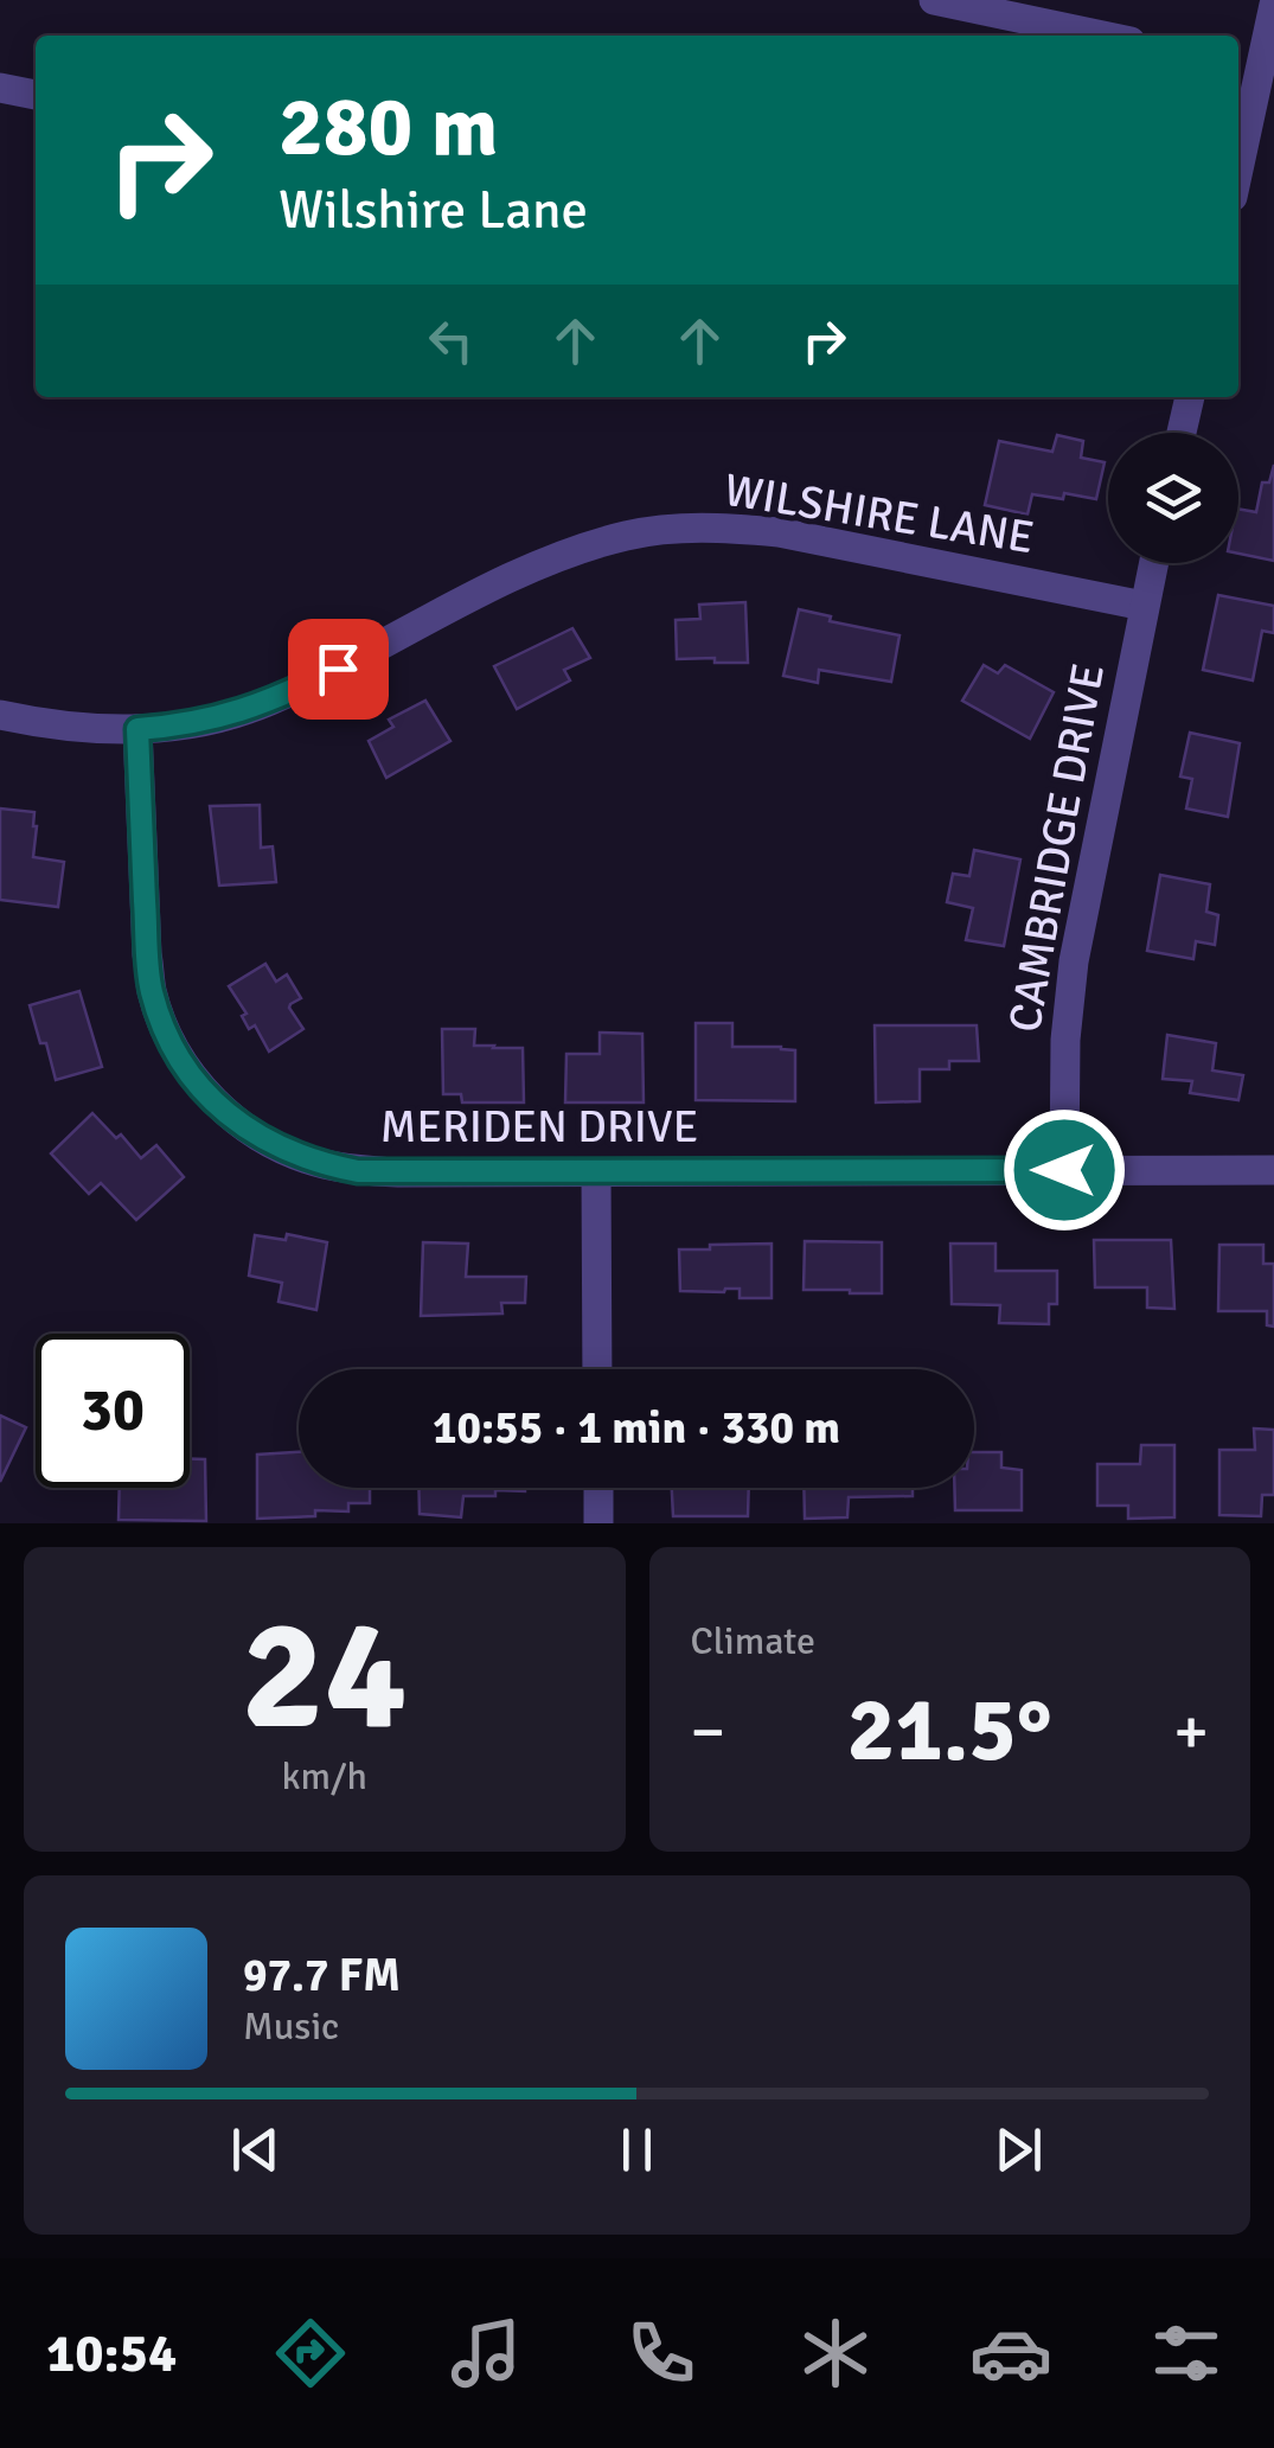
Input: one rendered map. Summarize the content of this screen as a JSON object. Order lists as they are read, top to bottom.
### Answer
{
  "streets": {
    "street": ["WILSHIRE LANE", "CAMBRIDGE DRIVE", "MERIDEN DRIVE"]
  },
  "crossings": [
    ["WILSHIRE LANE", "CAMBRIDGE DRIVE"],
    ["WILSHIRE LANE", "MERIDEN DRIVE"],
    ["CAMBRIDGE DRIVE", "MERIDEN DRIVE"]
  ],
  "page": {
    "turn": ["280 m", "Wilshire Lane"],
    "limit": "30",
    "trip": "10:55 · 1 min · 330 m",
    "tile": [
      ["24", "km/h"],
      "Climate"
    ],
    "heat": ["−", "21.5°", "+"],
    "song": ["97.7 FM", "Music"],
    "tabs": "10:54"
  }
}
